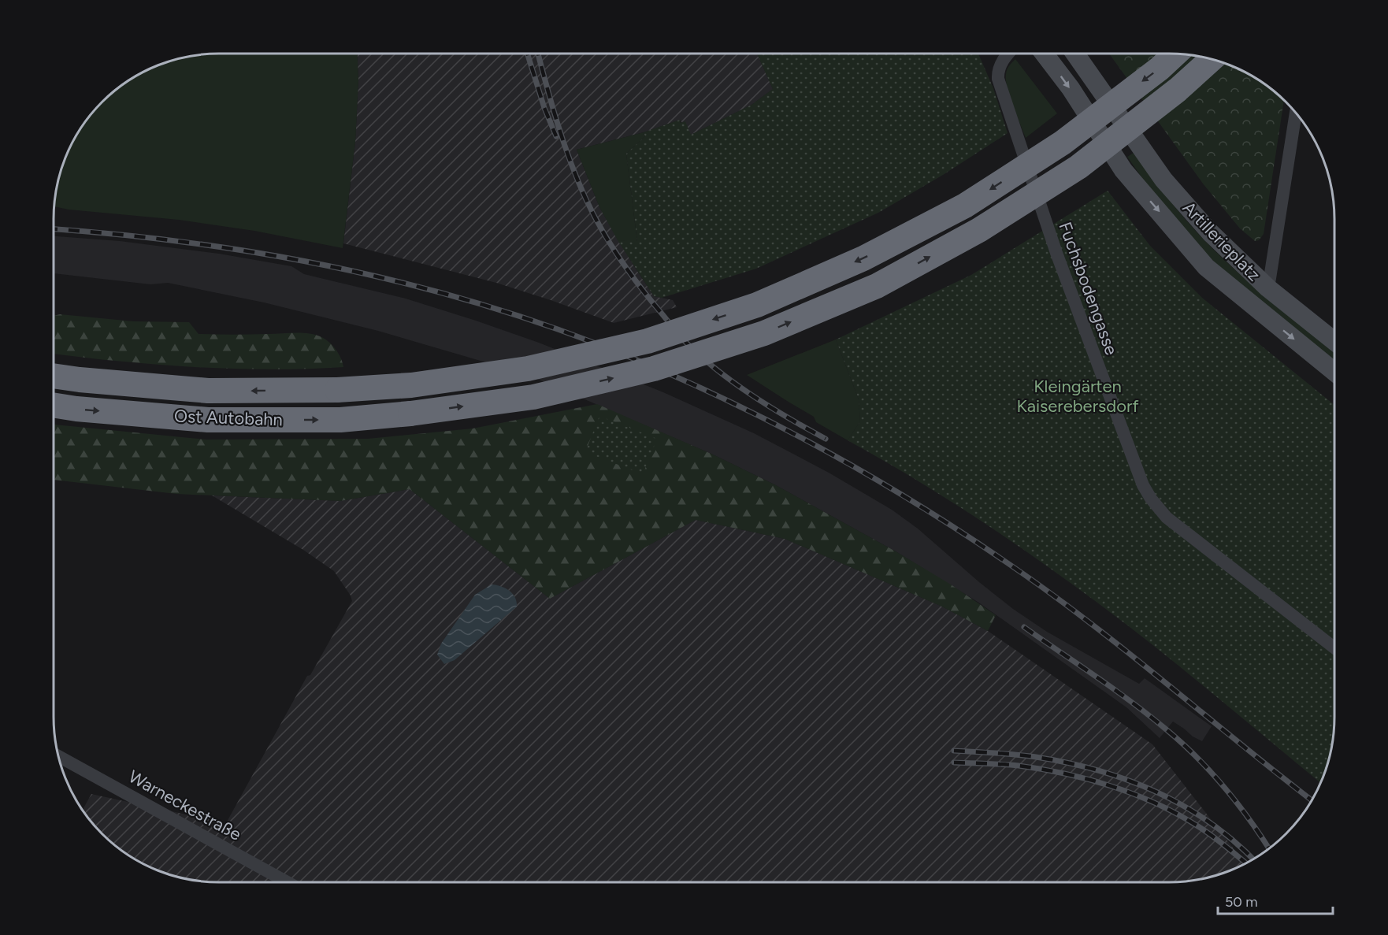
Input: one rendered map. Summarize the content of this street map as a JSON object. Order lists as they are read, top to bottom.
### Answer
{
  "streets": {
    "highway": ["Ost Autobahn"],
    "main road": ["Artillerieplatz"],
    "street": ["Fuchsbodengasse", "Warneckestraße"]
  },
  "parks": ["Kleingärten Kaiserebersdorf"],
  "scale_bar": "50 m"
}
